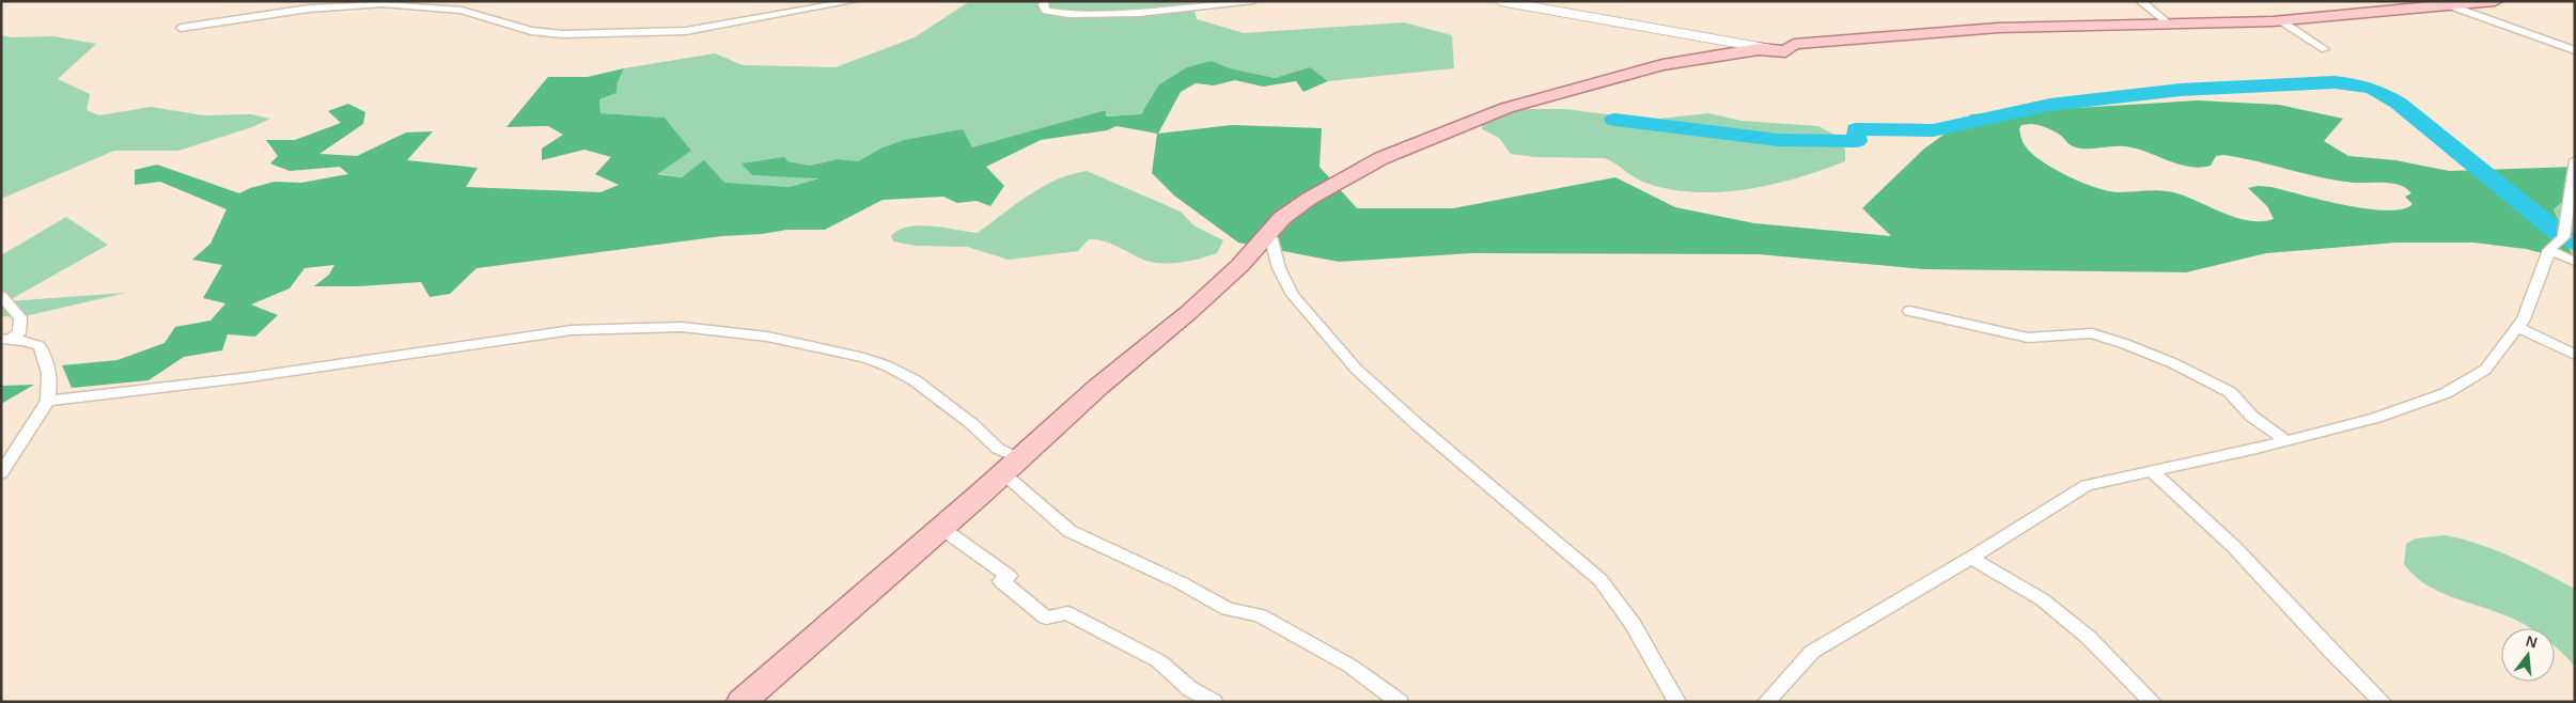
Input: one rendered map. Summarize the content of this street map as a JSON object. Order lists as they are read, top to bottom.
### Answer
{
  "north": "top"
}
